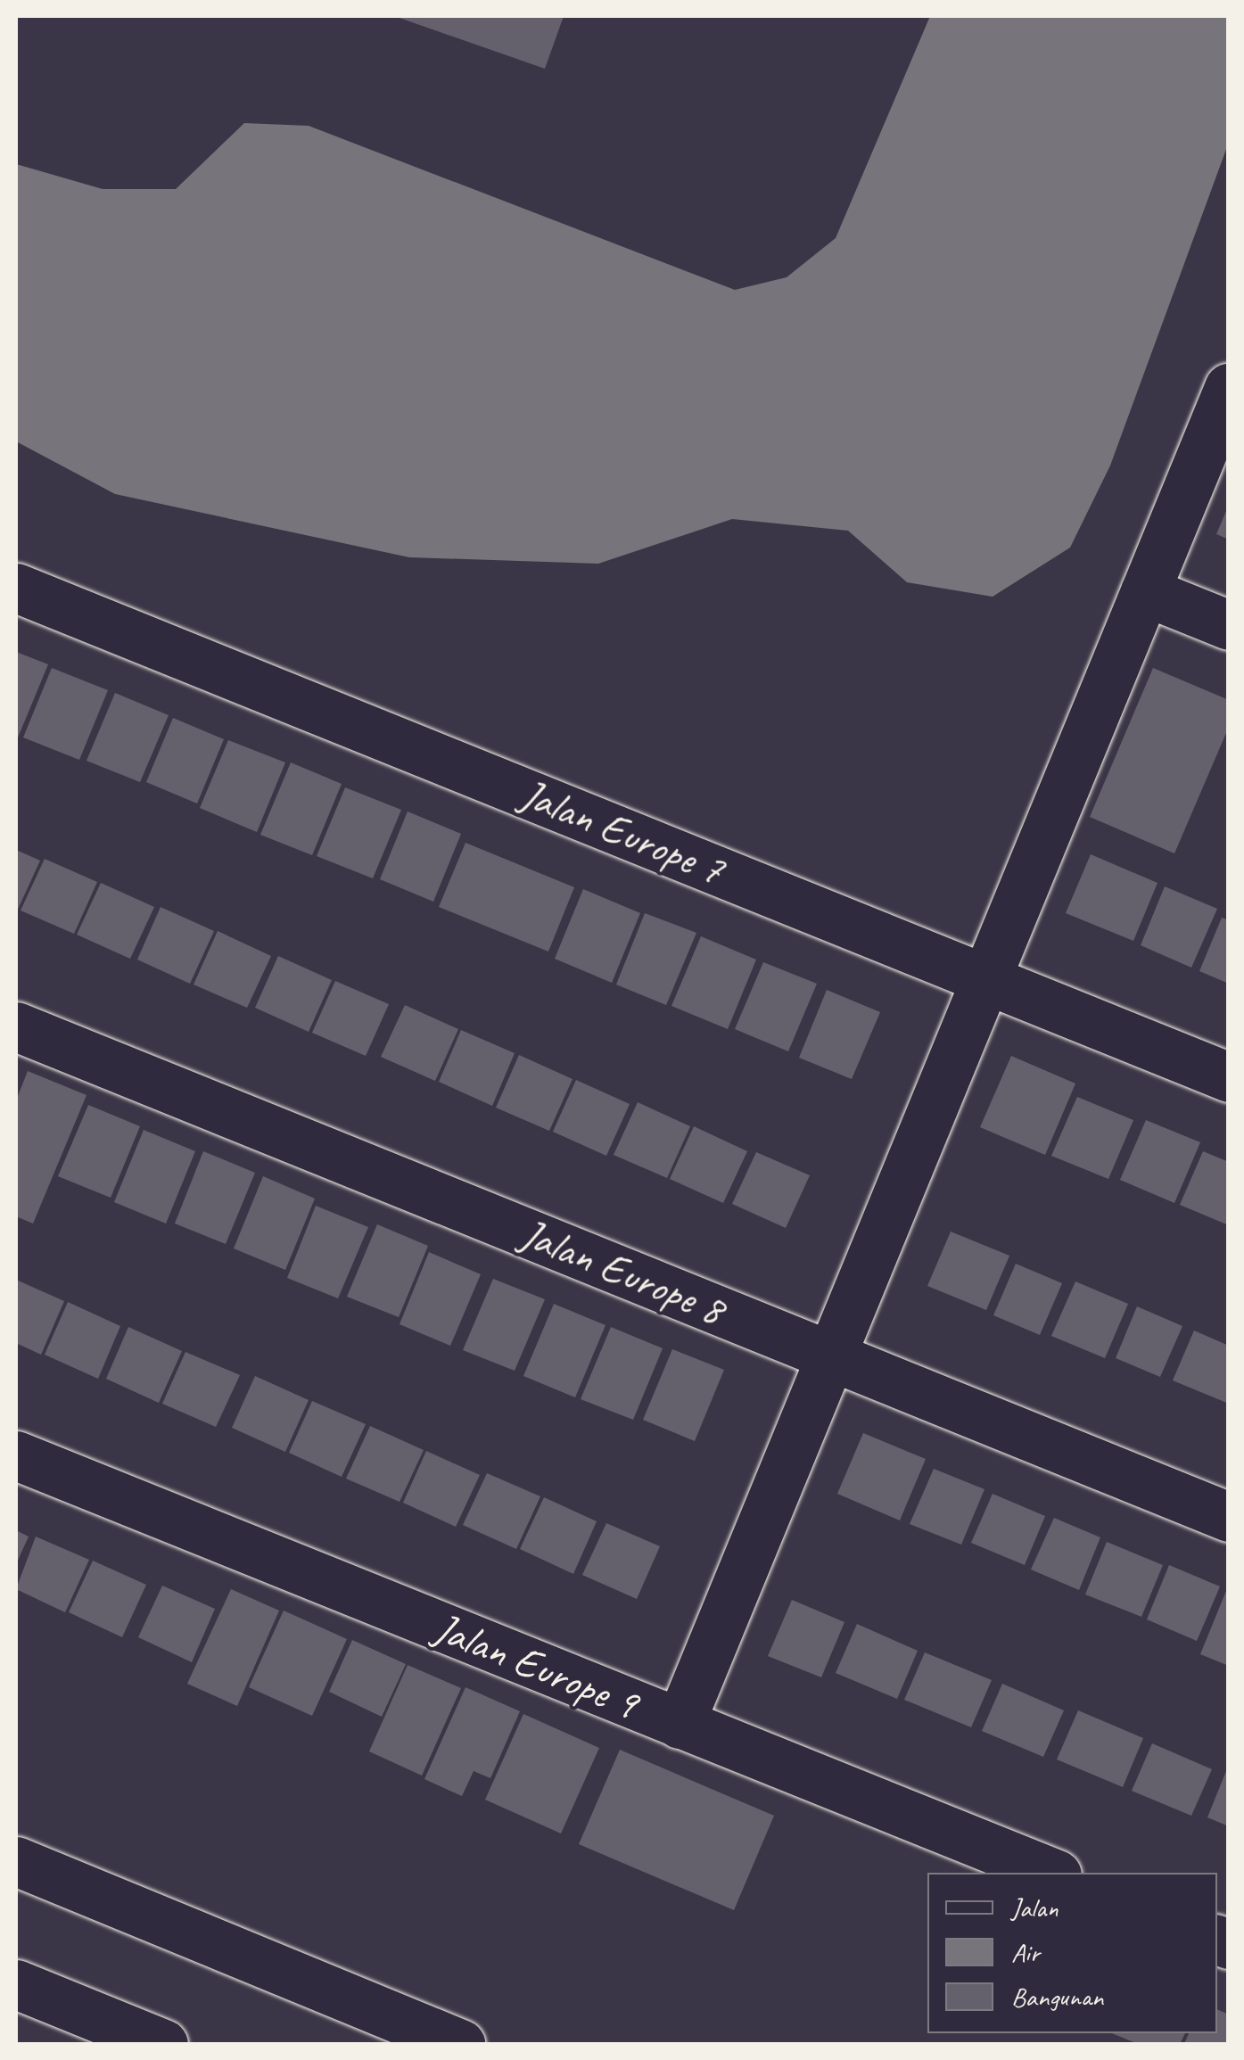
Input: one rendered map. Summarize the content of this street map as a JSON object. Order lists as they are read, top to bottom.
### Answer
{
  "streets": {
    "street": ["Jalan Europe 7", "Jalan Europe 8", "Jalan Europe 9"]
  },
  "legend": ["Jalan", "Air", "Bangunan"]
}
